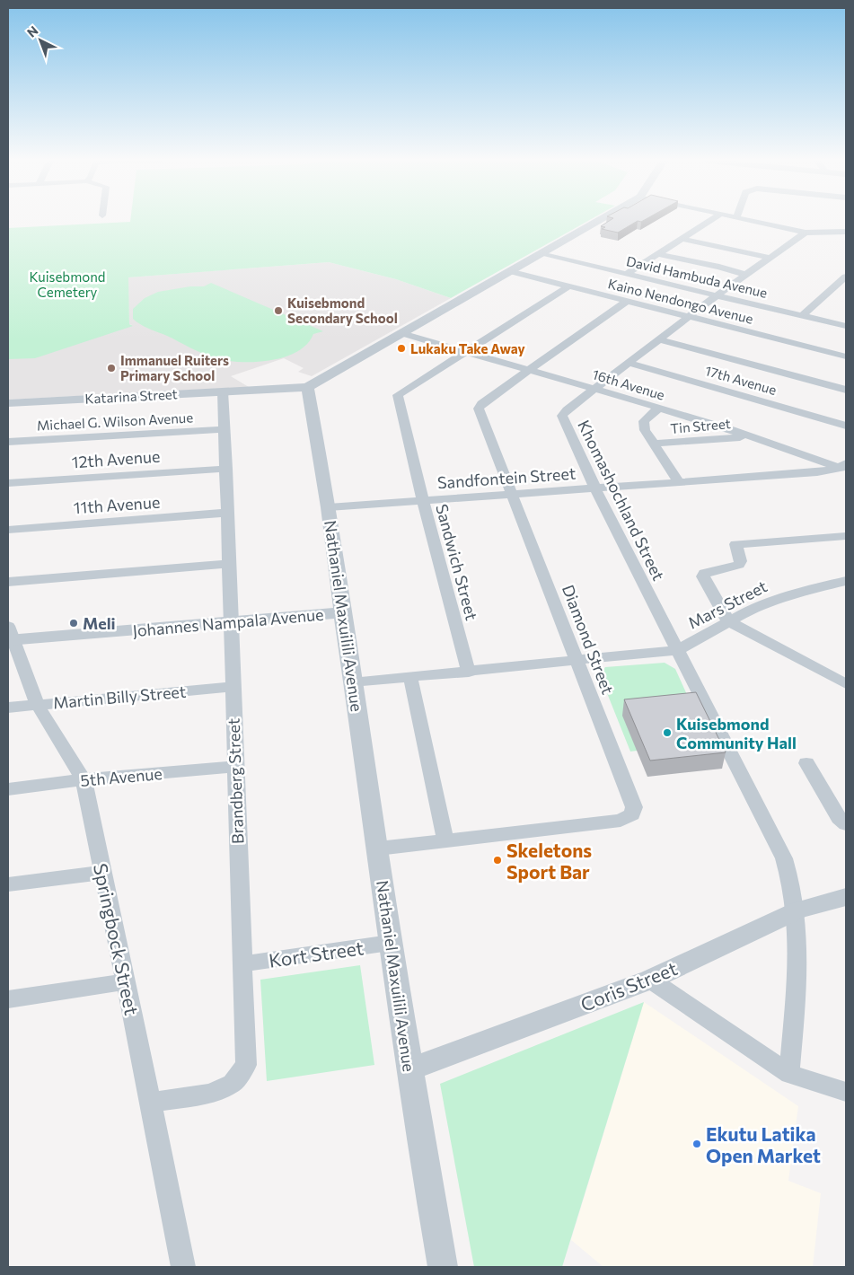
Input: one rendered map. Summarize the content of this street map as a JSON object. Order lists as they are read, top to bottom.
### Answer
{
  "streets": {
    "street": [
      "David Hambuda Avenue",
      "Kaino Nendongo Avenue",
      "17th Avenue",
      "16th Avenue",
      "Katarina Street",
      "Michael G. Wilson Avenue",
      "Tin Street",
      "12th Avenue",
      "Sandfontein Street",
      "Khomashochland Street",
      "11th Avenue",
      "Sandwich Street",
      "Mars Street",
      "Nathaniel Maxuilili Avenue",
      "Johannes Nampala Avenue",
      "Diamond Street",
      "Martin Billy Street",
      "5th Avenue",
      "Brandberg Street",
      "Springbock Street",
      "Kort Street",
      "Coris Street"
    ]
  },
  "crossings": [
    ["David Hambuda Avenue", "Khomashochland Street"],
    ["Kaino Nendongo Avenue", "Khomashochland Street"],
    ["Kaino Nendongo Avenue", "Sandwich Street"],
    ["Kaino Nendongo Avenue", "Diamond Street"],
    ["17th Avenue", "Khomashochland Street"],
    ["16th Avenue", "Tin Street"],
    ["16th Avenue", "Sandfontein Street"],
    ["16th Avenue", "Khomashochland Street"],
    ["16th Avenue", "Sandwich Street"],
    ["16th Avenue", "Diamond Street"],
    ["Katarina Street", "Nathaniel Maxuilili Avenue"],
    ["Katarina Street", "Brandberg Street"],
    ["Michael G. Wilson Avenue", "Brandberg Street"],
    ["12th Avenue", "Brandberg Street"],
    ["Sandfontein Street", "Khomashochland Street"],
    ["Sandfontein Street", "Sandwich Street"],
    ["Sandfontein Street", "Nathaniel Maxuilili Avenue"],
    ["Sandfontein Street", "Diamond Street"],
    ["Khomashochland Street", "Mars Street"],
    ["Khomashochland Street", "Coris Street"],
    ["11th Avenue", "Brandberg Street"],
    ["Nathaniel Maxuilili Avenue", "Johannes Nampala Avenue"],
    ["Nathaniel Maxuilili Avenue", "Diamond Street"],
    ["Nathaniel Maxuilili Avenue", "Kort Street"],
    ["Nathaniel Maxuilili Avenue", "Coris Street"],
    ["Johannes Nampala Avenue", "Brandberg Street"],
    ["Johannes Nampala Avenue", "Springbock Street"],
    ["Martin Billy Street", "Brandberg Street"],
    ["Martin Billy Street", "Springbock Street"],
    ["5th Avenue", "Brandberg Street"],
    ["5th Avenue", "Springbock Street"],
    ["Brandberg Street", "Springbock Street"],
    ["Brandberg Street", "Kort Street"]
  ],
  "parks": ["Kuisebmond Cemetery"],
  "places": [
    "Kuisebmond Secondary School",
    "Lukaku Take Away",
    "Immanuel Ruiters Primary School",
    "Meli",
    "Kuisebmond Community Hall",
    "Skeletons Sport Bar",
    "Ekutu Latika Open Market"
  ],
  "north": "top left"
}
